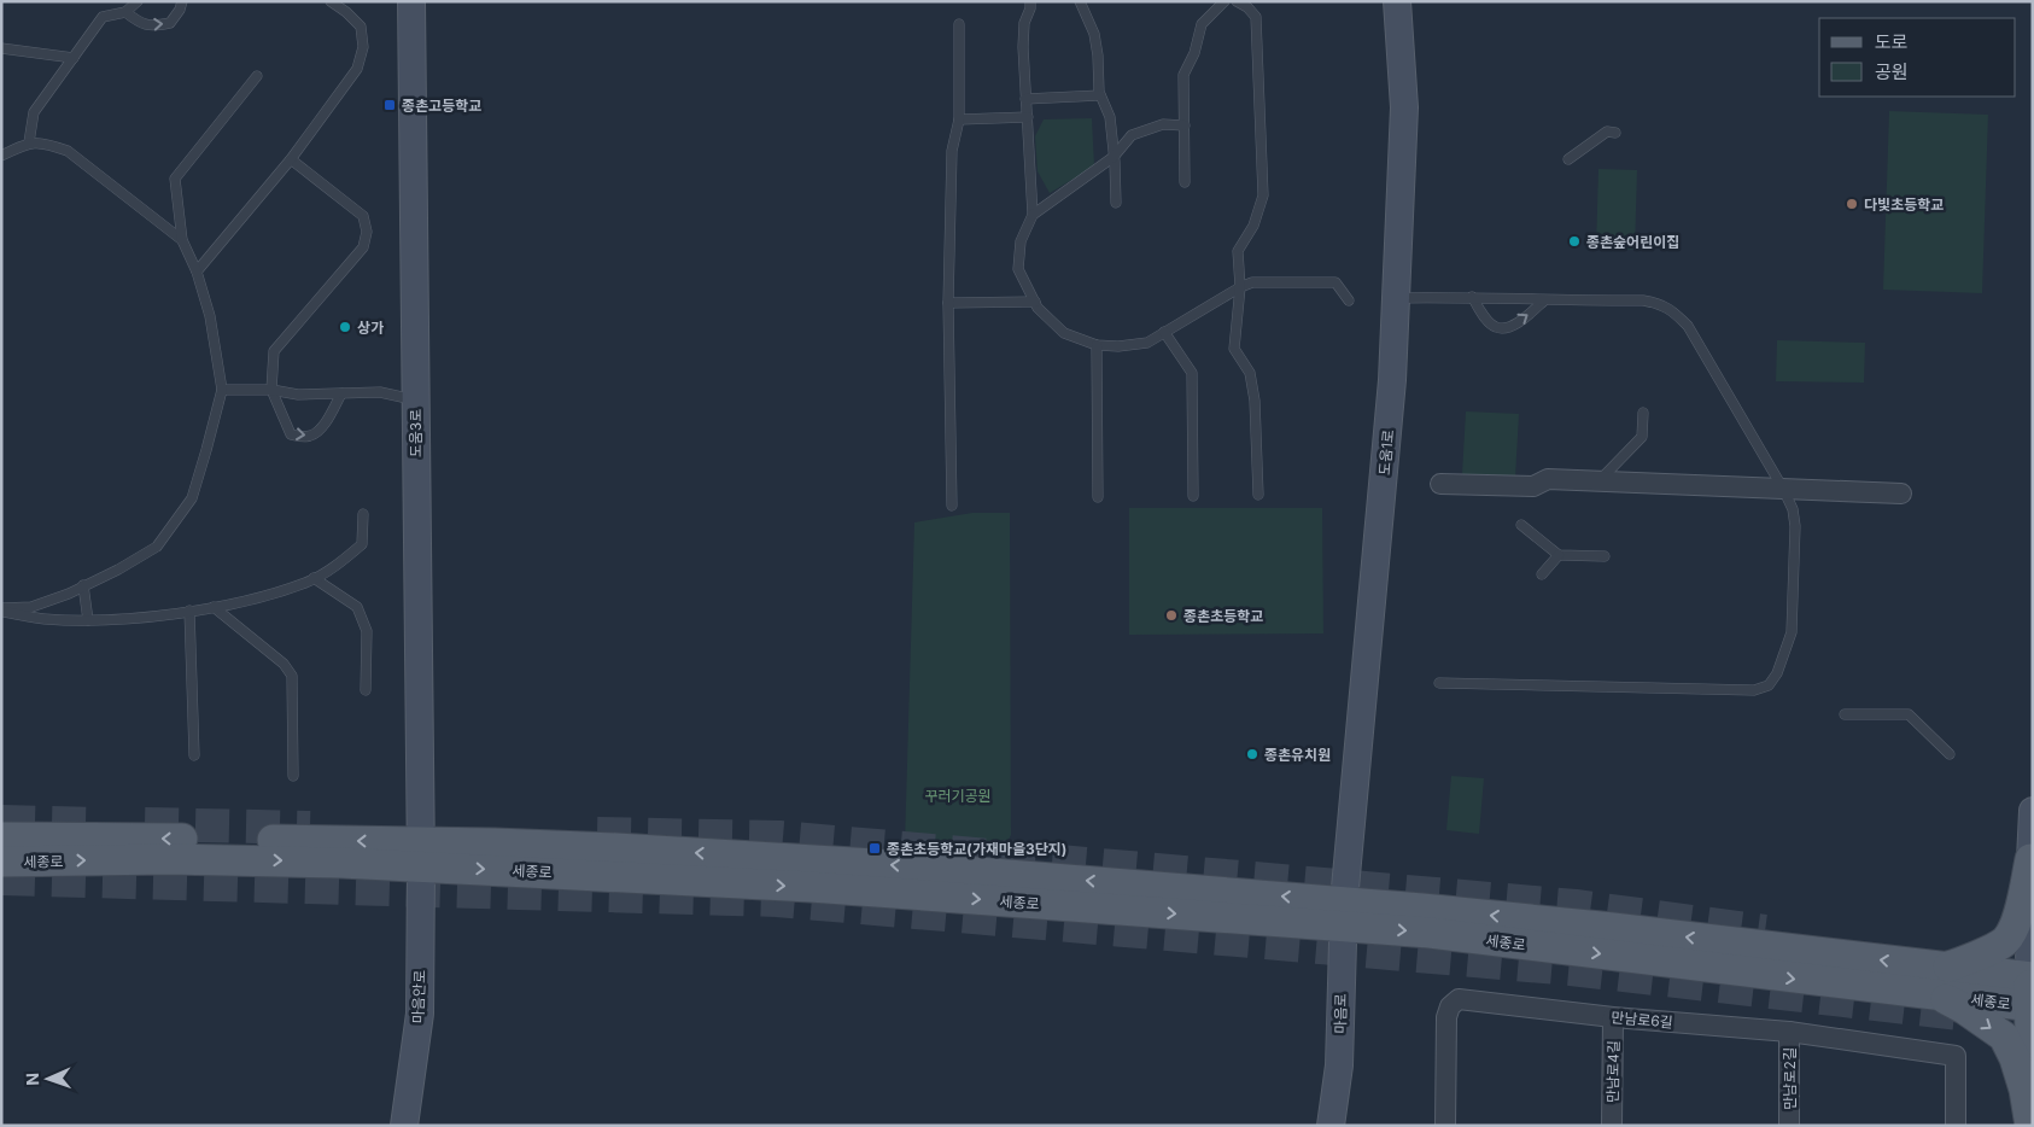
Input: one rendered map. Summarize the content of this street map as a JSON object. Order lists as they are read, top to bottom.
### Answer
{
  "streets": {
    "main road": ["세종로"],
    "street": [
      "도움3로",
      "도움1로",
      "마음안로",
      "마음로",
      "만남로6길",
      "만남로4길",
      "만남로2길"
    ]
  },
  "crossings": [
    ["도움3로", "세종로"],
    ["도움3로", "마음안로"],
    ["도움1로", "세종로"],
    ["도움1로", "마음로"],
    ["세종로", "마음안로"],
    ["세종로", "마음로"],
    ["만남로6길", "만남로4길"],
    ["만남로6길", "만남로2길"]
  ],
  "parks": ["꾸러기공원"],
  "places": {
    "transit": ["종촌고등학교", "종촌초등학교(가재마을3단지)"],
    "other": [
      "다빛초등학교",
      "종촌숲어린이집",
      "상가",
      "종촌초등학교",
      "종촌유치원"
    ]
  },
  "legend": ["도로", "공원"],
  "north": "left"
}
